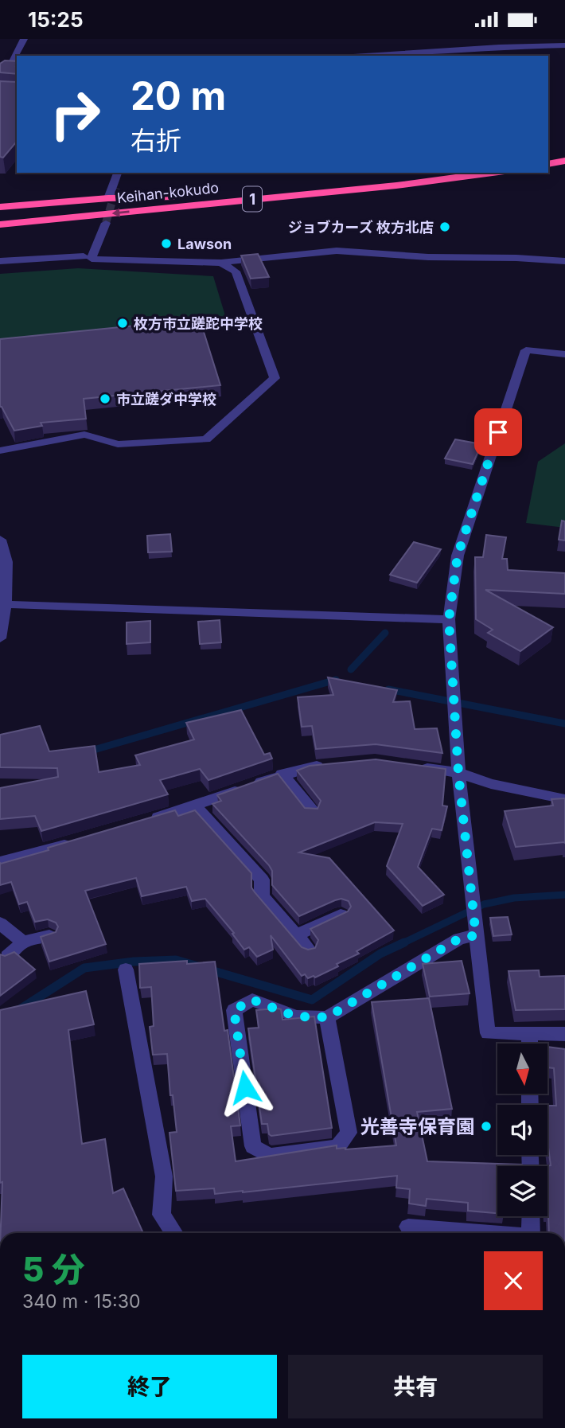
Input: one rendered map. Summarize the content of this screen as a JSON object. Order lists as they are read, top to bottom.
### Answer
{
  "streets": {
    "highway": ["Keihan-kokudo", "1"]
  },
  "places": [
    "ジョブカーズ 枚方北店",
    "Lawson",
    "枚方市立蹉跎中学校",
    "市立蹉ダ中学校",
    "光善寺保育園"
  ],
  "north": "bottom",
  "page": {
    "status": "15:25",
    "turn": ["20 m", "右折"],
    "heading": ["5 分", "340 m · 15:30"],
    "buttons": ["終了", "共有"]
  }
}
